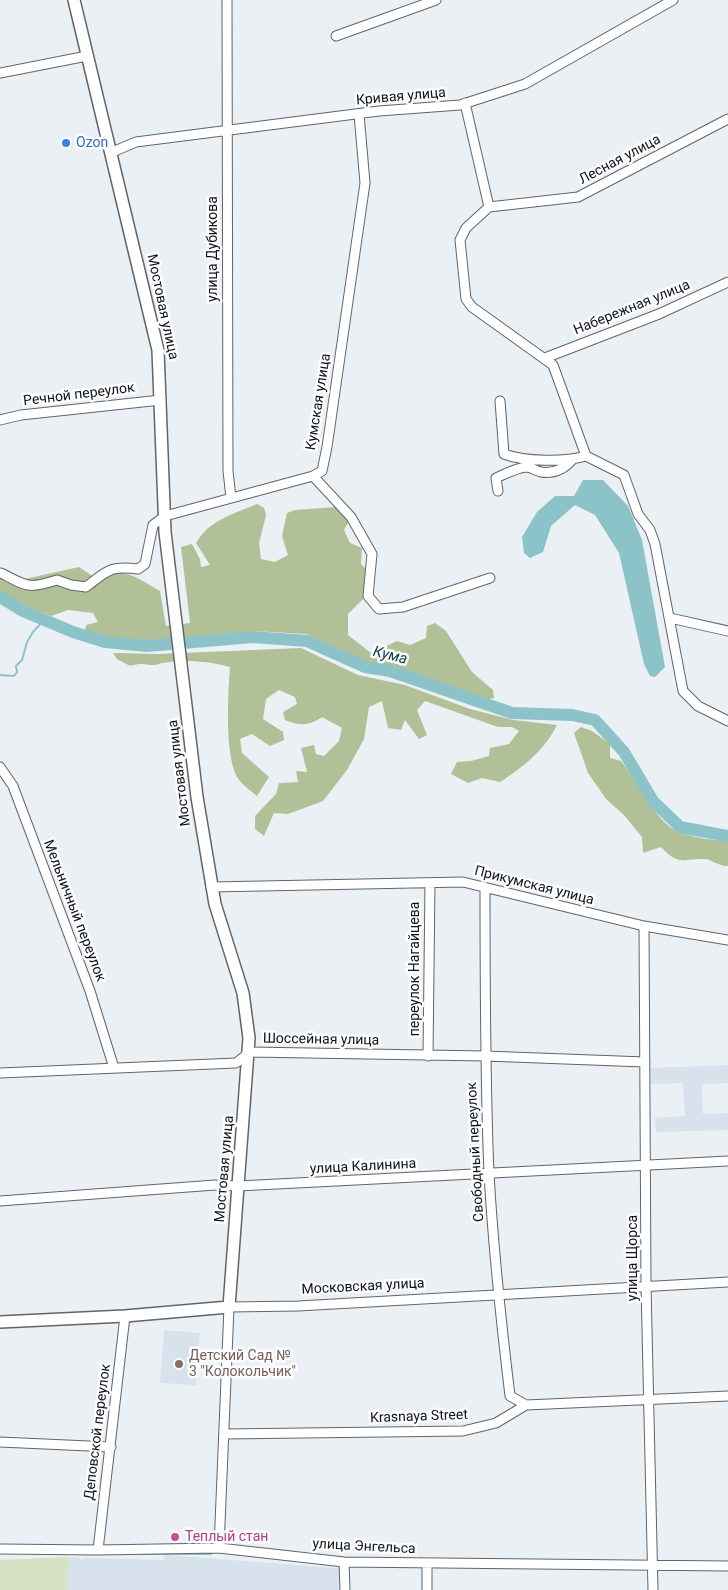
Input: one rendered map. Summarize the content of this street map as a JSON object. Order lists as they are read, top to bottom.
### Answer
{
  "streets": {
    "main road": ["Мостовая улица", "Московская улица"],
    "street": [
      "Кривая улица",
      "Лесная улица",
      "улица Дубикова",
      "Набережная улица",
      "Речной переулок",
      "Кумская улица",
      "Прикумская улица",
      "Мельничный переулок",
      "переулок Нагайцева",
      "Шоссейная улица",
      "Свободный переулок",
      "улица Калинина",
      "улица Щорса",
      "Krasnaya Street",
      "Деповской переулок",
      "улица Энгельса"
    ]
  },
  "crossings": [
    ["Кривая улица", "улица Дубикова"],
    ["Кривая улица", "Мостовая улица"],
    ["Кривая улица", "Кумская улица"],
    ["Мостовая улица", "Речной переулок"],
    ["Мостовая улица", "Прикумская улица"],
    ["Мостовая улица", "Шоссейная улица"],
    ["Мостовая улица", "улица Калинина"],
    ["Мостовая улица", "Московская улица"],
    ["Мостовая улица", "Krasnaya Street"],
    ["Мостовая улица", "улица Энгельса"],
    ["Прикумская улица", "переулок Нагайцева"],
    ["Прикумская улица", "Свободный переулок"],
    ["Прикумская улица", "улица Щорса"],
    ["Мельничный переулок", "Шоссейная улица"],
    ["переулок Нагайцева", "Шоссейная улица"],
    ["Шоссейная улица", "Свободный переулок"],
    ["Шоссейная улица", "улица Щорса"],
    ["Свободный переулок", "улица Калинина"],
    ["Свободный переулок", "Московская улица"],
    ["Свободный переулок", "Krasnaya Street"],
    ["улица Калинина", "улица Щорса"],
    ["улица Щорса", "Московская улица"],
    ["улица Щорса", "Krasnaya Street"],
    ["улица Щорса", "улица Энгельса"],
    ["Московская улица", "Деповской переулок"],
    ["Деповской переулок", "улица Энгельса"]
  ],
  "water": ["Кума"],
  "places": ["Ozon", "Детский Сад № 3 \"Колокольчик\"", "Теплый стан"]
}
